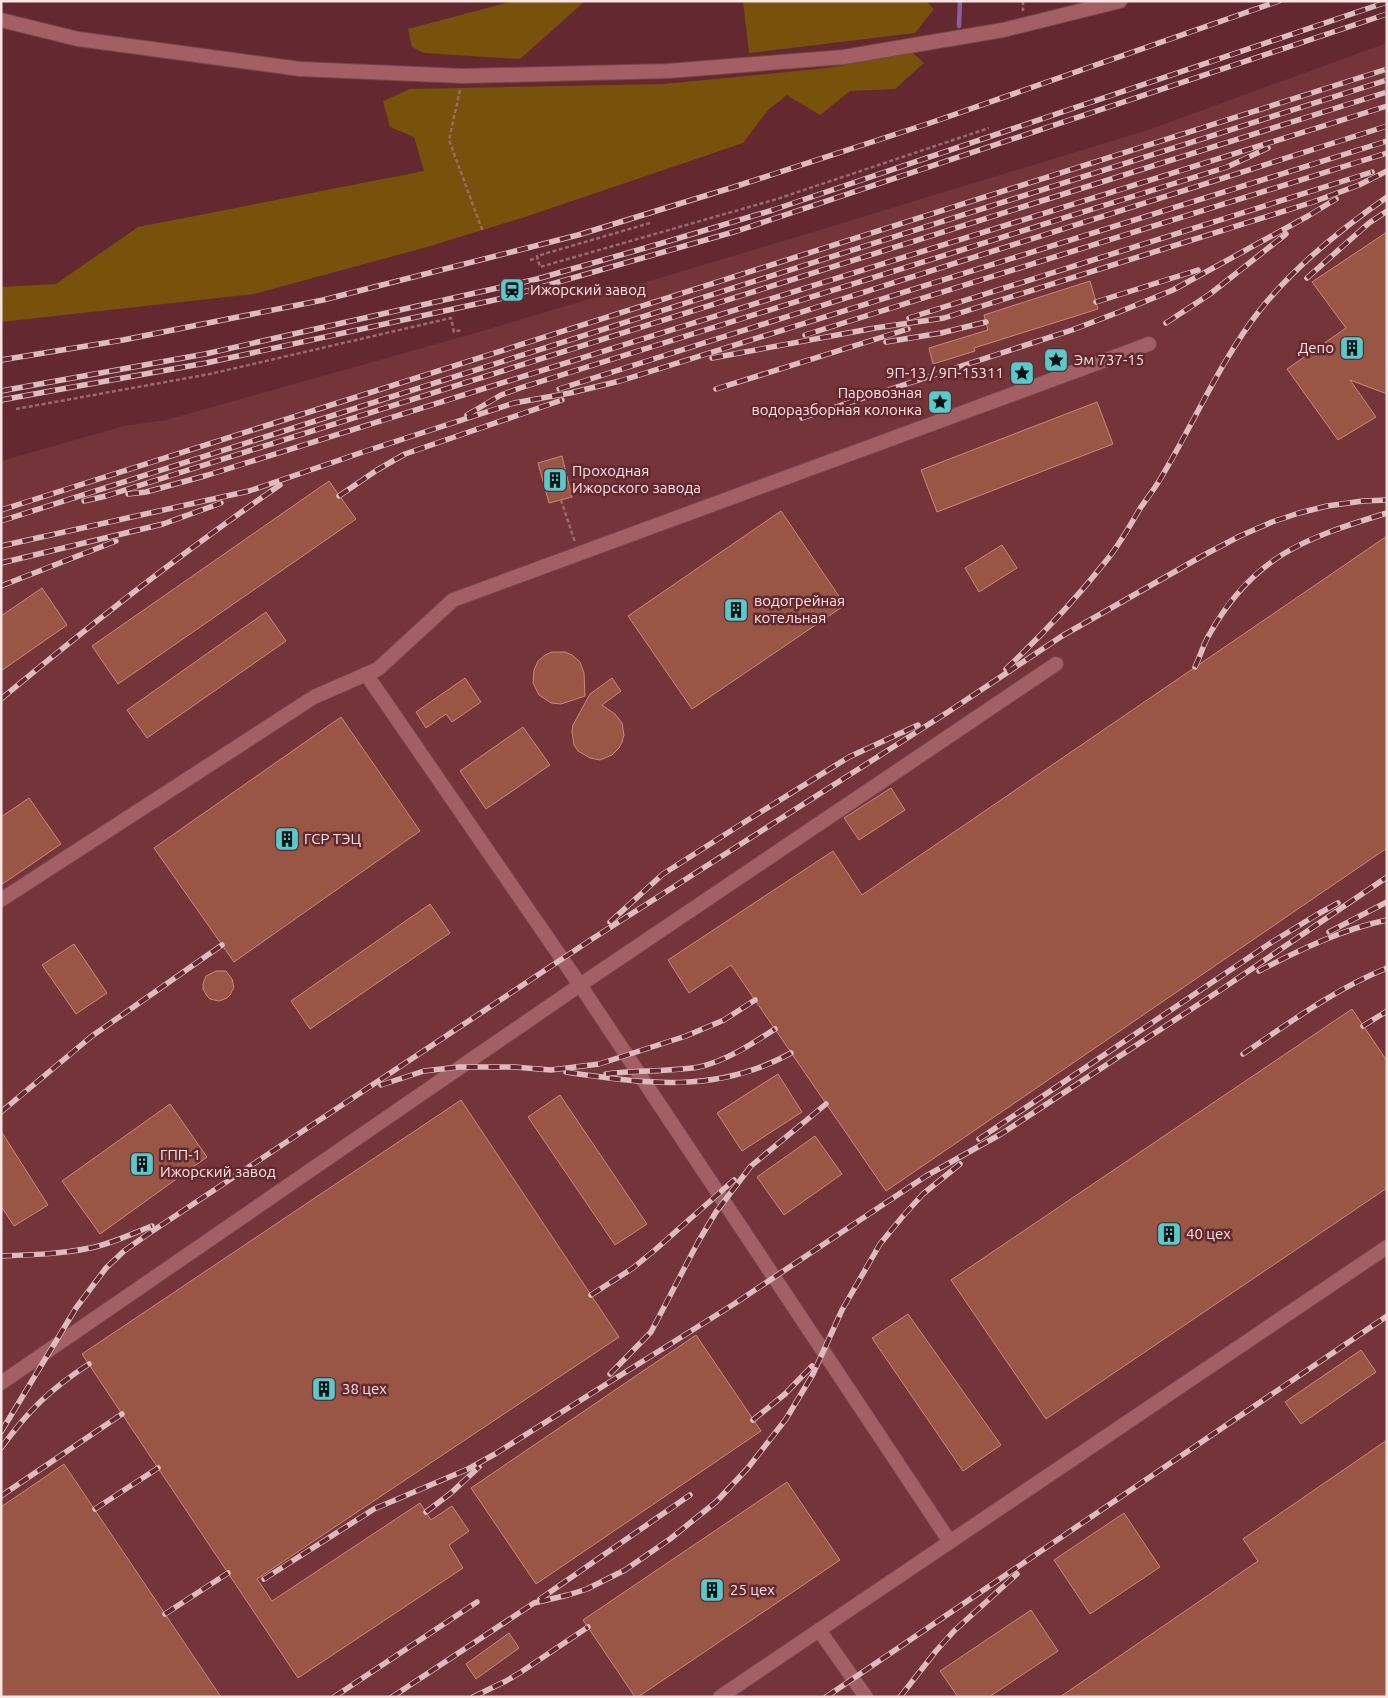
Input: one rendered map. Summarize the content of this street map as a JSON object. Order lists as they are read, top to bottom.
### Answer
{
  "places": {
    "station": ["Ижорский завод"],
    "building": [
      "Депо",
      "Проходная Ижорского завода",
      "водогрейная котельная",
      "ГСР ТЭЦ",
      "ГПП-1 Ижорский завод",
      "40 цех",
      "38 цех",
      "25 цех"
    ],
    "place": ["Эм 737-15", "9П-13 / 9П-15311", "Паровозная водоразборная колонка"]
  }
}
